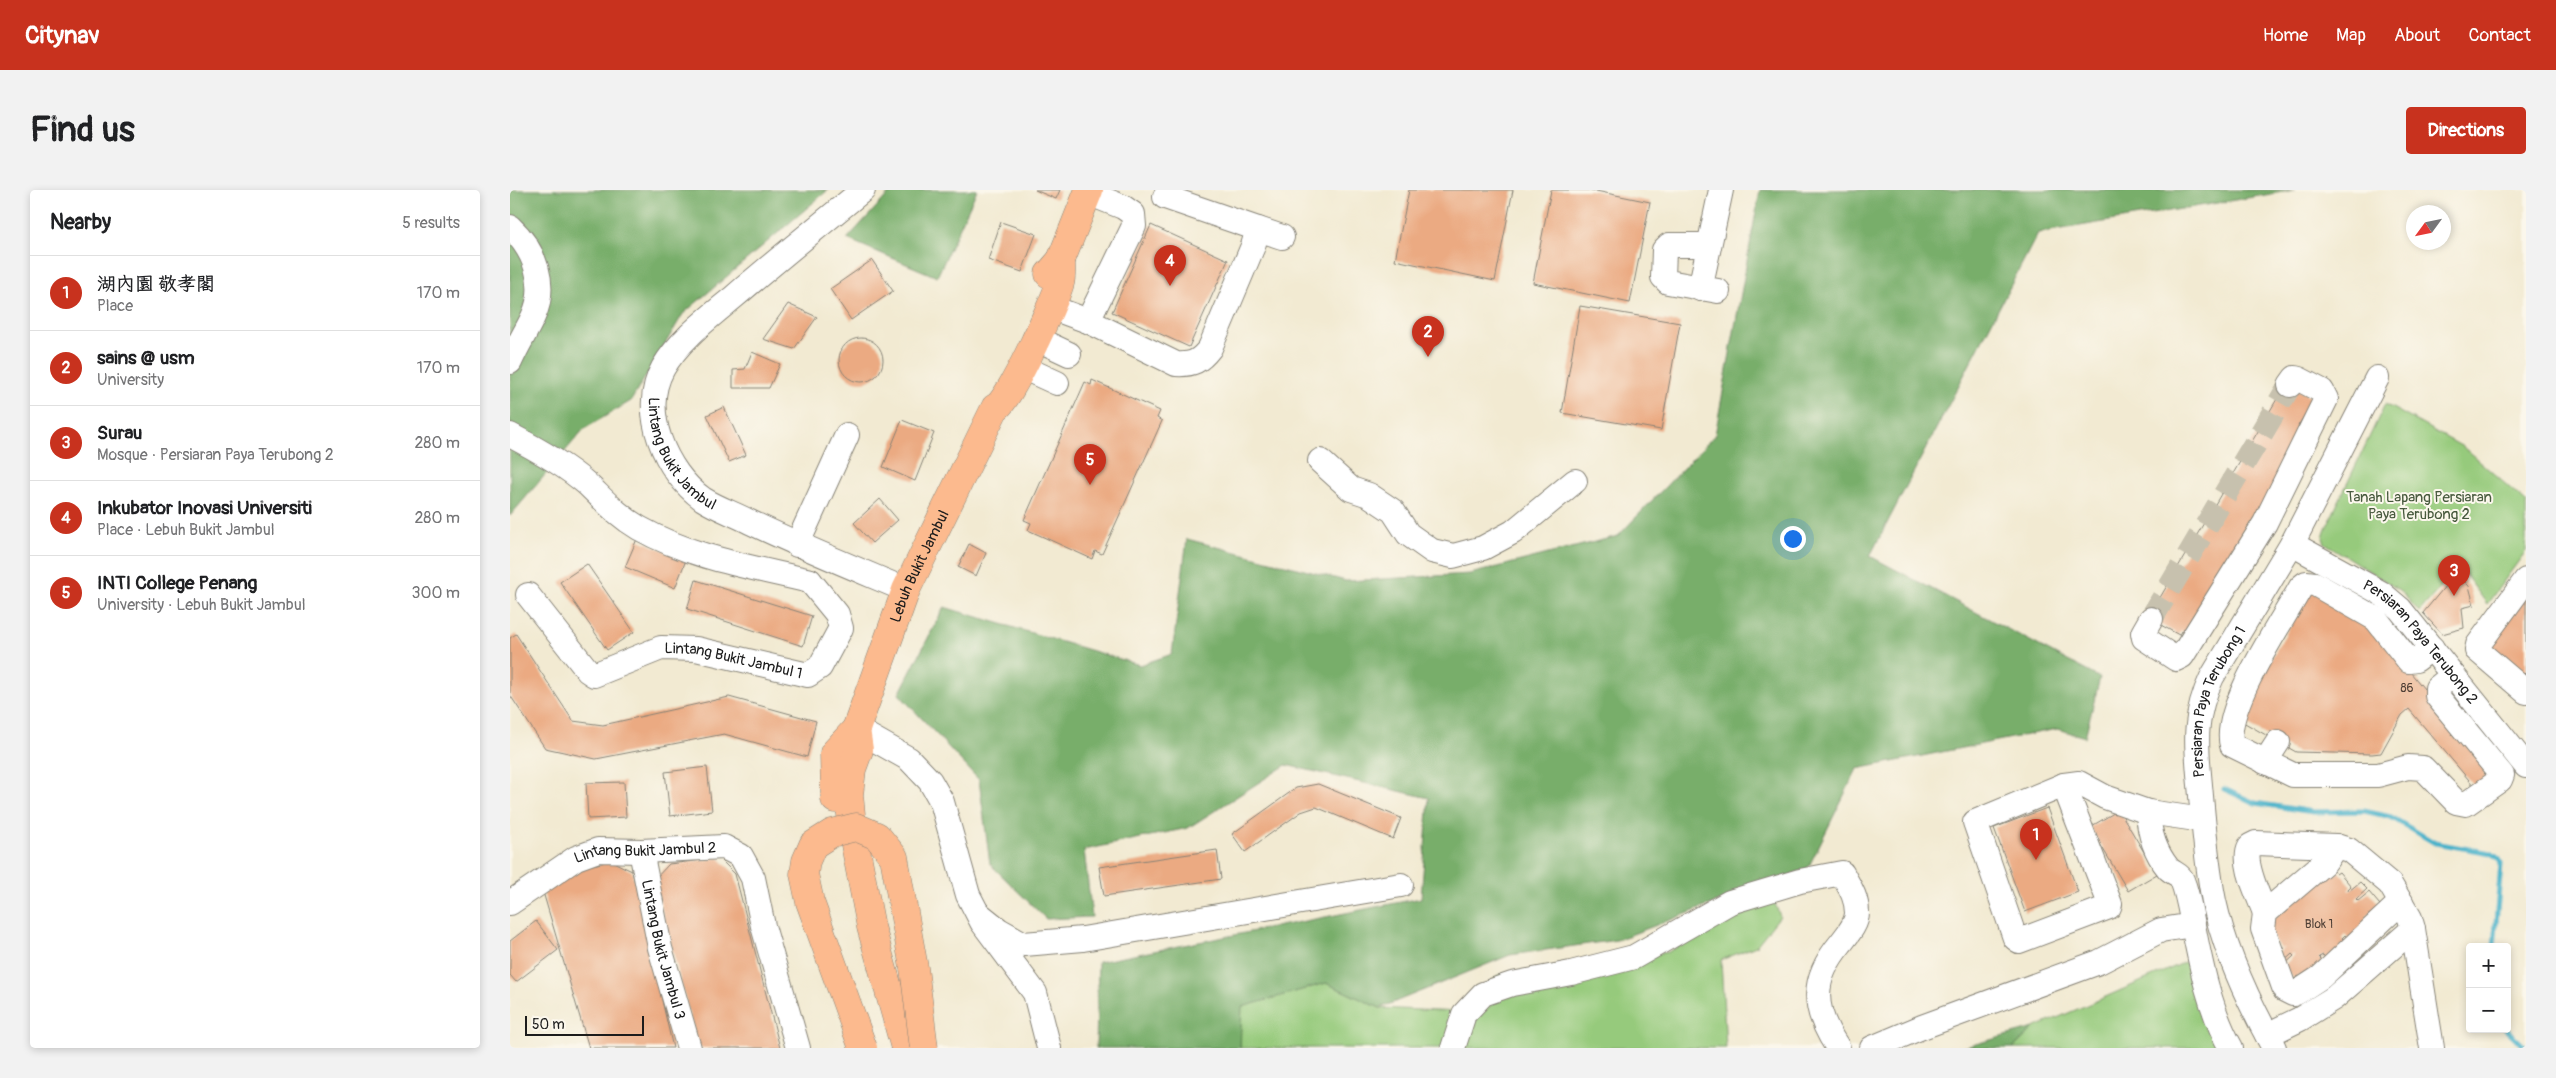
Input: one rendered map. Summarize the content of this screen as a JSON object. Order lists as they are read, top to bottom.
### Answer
{
  "streets": {
    "main road": ["Lebuh Bukit Jambul"],
    "street": [
      "Lintang Bukit Jambul",
      "Persiaran Paya Terubong 2",
      "Lintang Bukit Jambul 1",
      "Persiaran Paya Terubong 1",
      "Lintang Bukit Jambul 2",
      "Lintang Bukit Jambul 3"
    ]
  },
  "crossings": [
    ["Lintang Bukit Jambul", "Lebuh Bukit Jambul"],
    ["Persiaran Paya Terubong 2", "Persiaran Paya Terubong 1"],
    ["Lintang Bukit Jambul 2", "Lintang Bukit Jambul 3"]
  ],
  "parks": ["Tanah Lapang Persiaran Paya Terubong 2"],
  "house_numbers": ["86", "Blok 1"],
  "scale_bar": "50 m",
  "north": "bottom left",
  "page": {
    "header": "Citynav",
    "nav": [
      "Home",
      "Map",
      "About",
      "Contact"
    ],
    "buttons": "Directions",
    "title": "Find us",
    "heading": ["Nearby", "5 results"],
    "pins": [
      "4",
      "2",
      "5",
      "3",
      "1"
    ],
    "list": [
      {
        "mark": "1",
        "name": "湖內園 敬孝閣",
        "note": "Place",
        "value": "170 m"
      },
      {
        "mark": "2",
        "name": "sains @ usm",
        "note": "University",
        "value": "170 m"
      },
      {
        "mark": "3",
        "name": "Surau",
        "note": "Mosque · Persiaran Paya Terubong 2",
        "value": "280 m"
      },
      {
        "mark": "4",
        "name": "Inkubator Inovasi Universiti",
        "note": "Place · Lebuh Bukit Jambul",
        "value": "280 m"
      },
      {
        "mark": "5",
        "name": "INTI College Penang",
        "note": "University · Lebuh Bukit Jambul",
        "value": "300 m"
      }
    ],
    "map_buttons": ["+", "−"],
    "scale": "50 m"
  }
}
